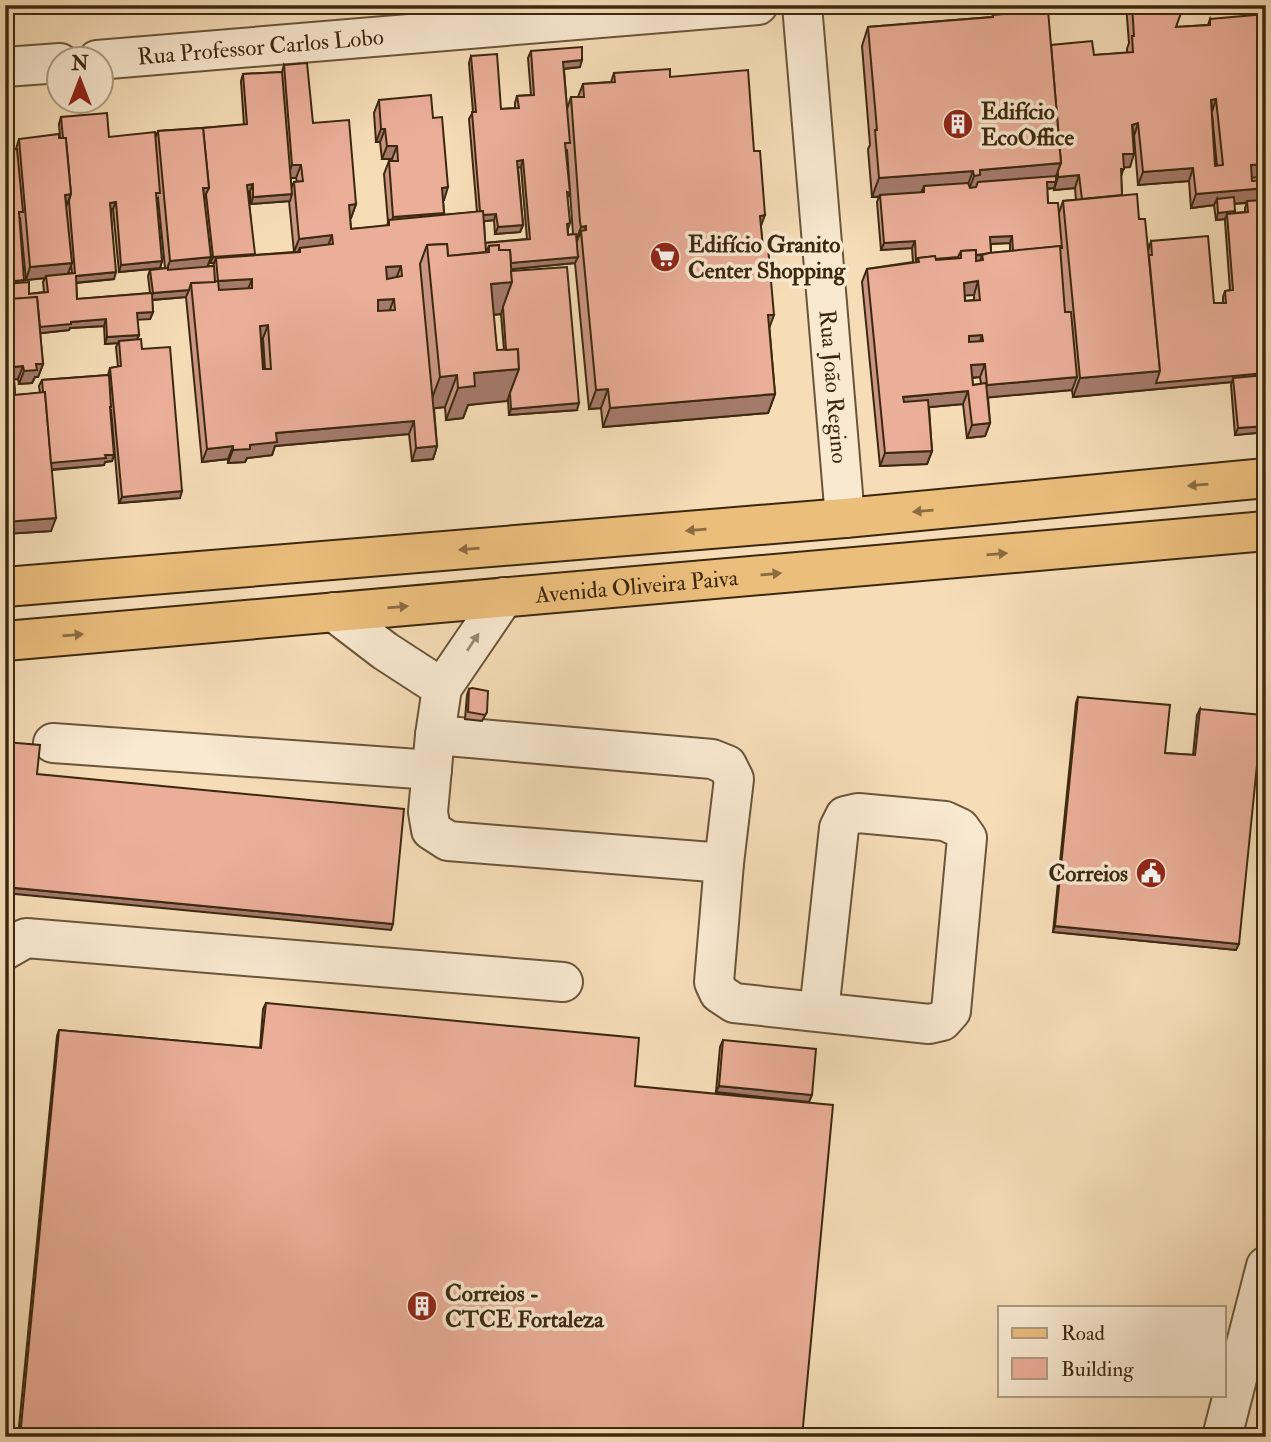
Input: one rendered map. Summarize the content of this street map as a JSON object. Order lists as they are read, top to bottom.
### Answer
{
  "streets": {
    "main road": ["Avenida Oliveira Paiva"],
    "street": ["Rua Professor Carlos Lobo", "Rua João Regino"]
  },
  "places": {
    "building": ["Edifício EcoOffice", "Correios - CTCE Fortaleza"],
    "supermarket": ["Edifício Granito Center Shopping"],
    "public building": ["Correios"]
  },
  "legend": ["Road", "Building"],
  "north": "top"
}
